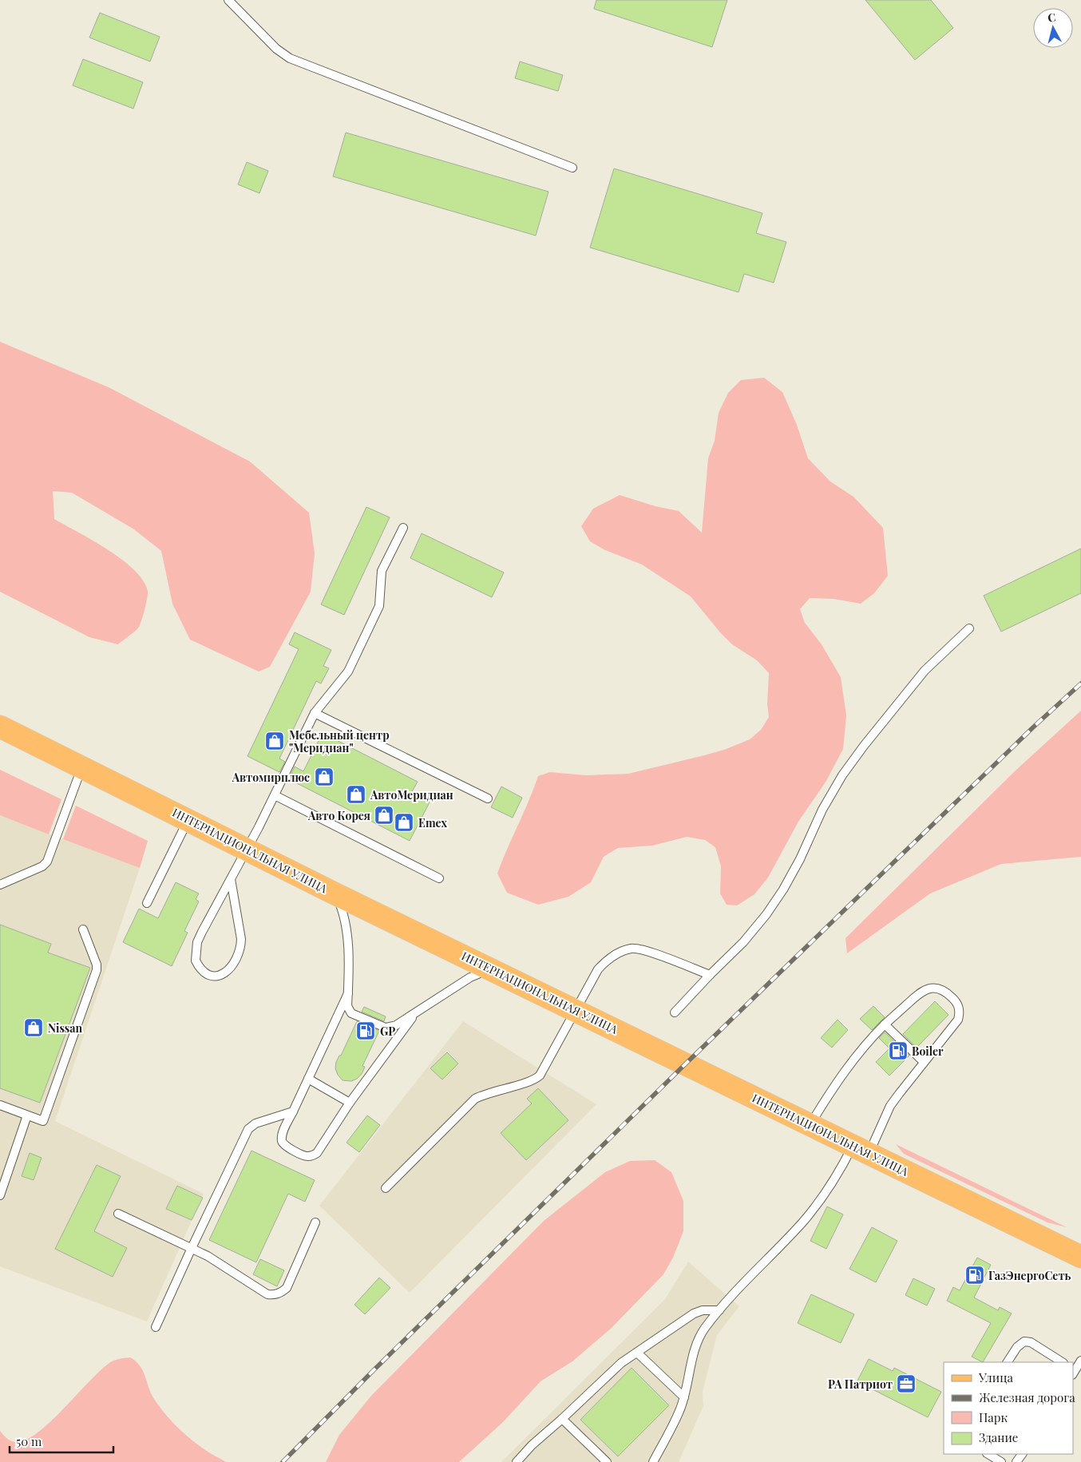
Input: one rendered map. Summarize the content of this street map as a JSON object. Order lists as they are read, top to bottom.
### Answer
{
  "streets": {
    "main road": ["ИНТЕРНАЦИОНАЛЬНАЯ УЛИЦА"]
  },
  "places": {
    "shop": [
      "Мебельный центр \"Меридиан\"",
      "Автомирплюс",
      "АвтоМеридиан",
      "Авто Корея",
      "Emex",
      "Nissan"
    ],
    "fuel station": ["GP", "Boiler", "ГазЭнергоСеть"],
    "office": ["РА Патриот"]
  },
  "legend": [
    "Улица",
    "Железная дорога",
    "Парк",
    "Здание"
  ],
  "scale_bar": "50 m",
  "north": "top"
}
